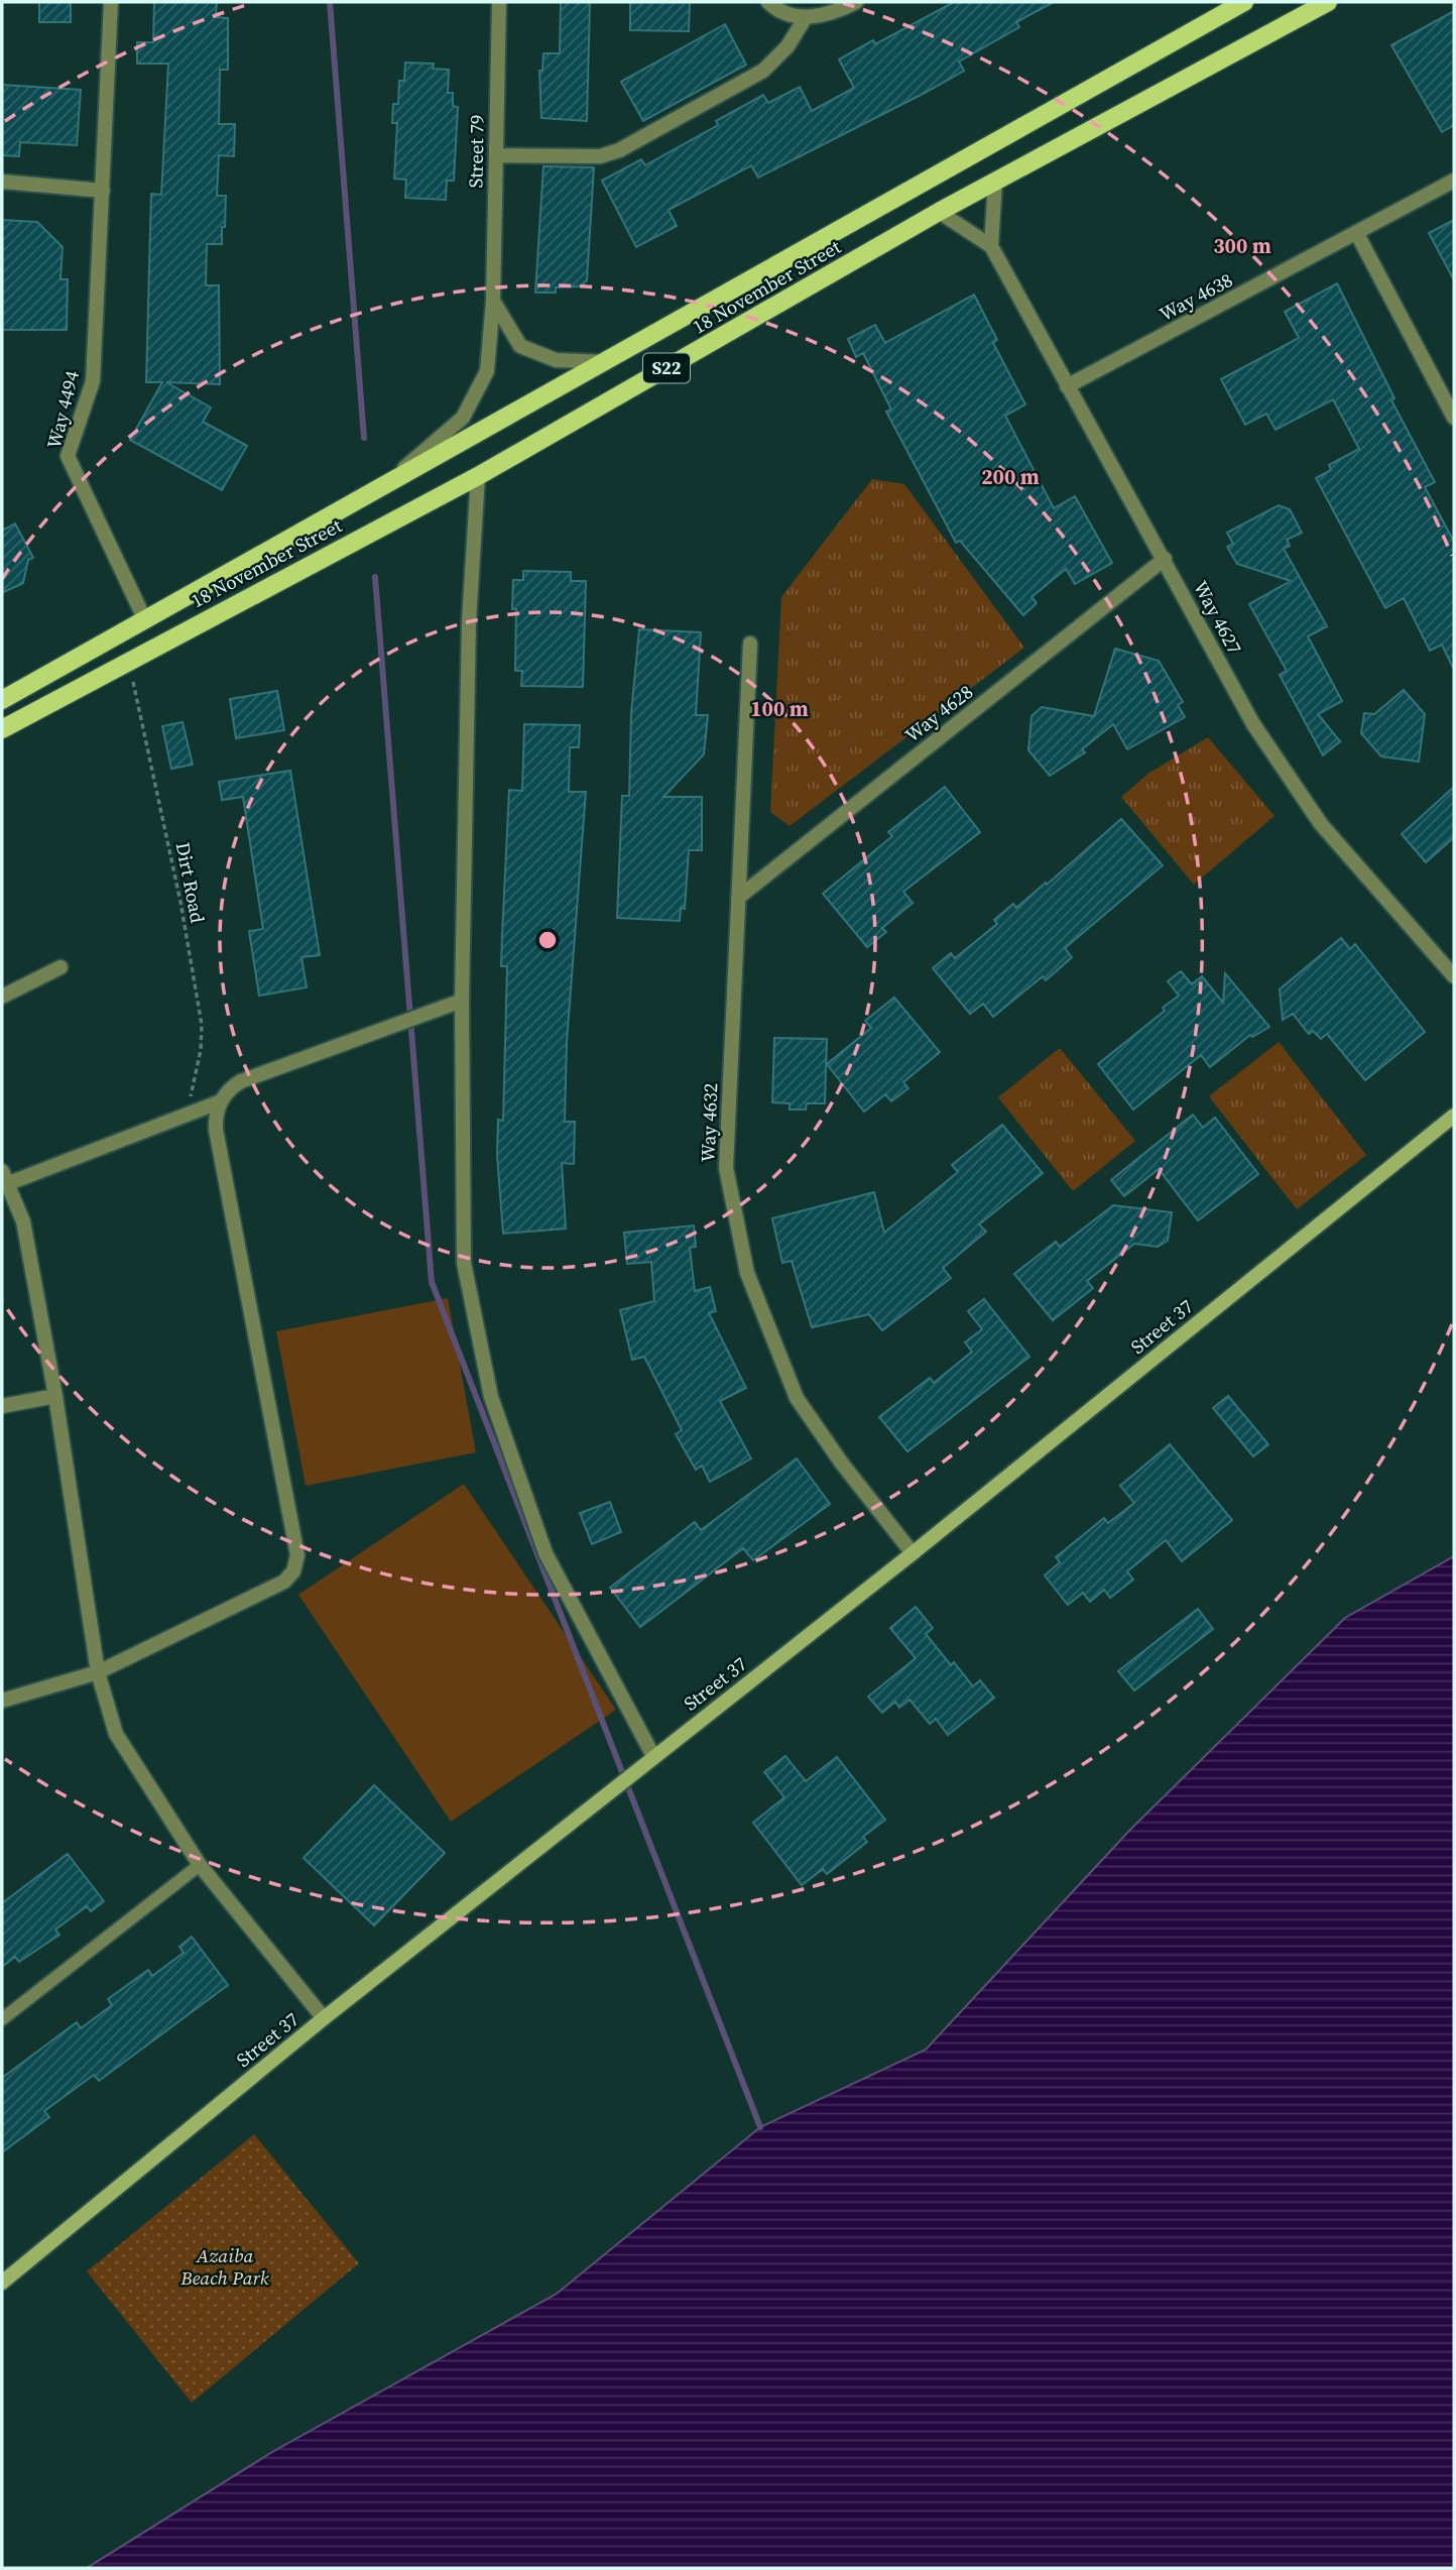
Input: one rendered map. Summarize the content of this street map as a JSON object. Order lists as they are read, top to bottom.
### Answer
{
  "streets": {
    "main road": ["18 November Street", "S22"],
    "street": [
      "Street 79",
      "Way 4638",
      "Way 4494",
      "Way 4627",
      "Way 4628",
      "Way 4632",
      "Street 37"
    ],
    "path": ["Dirt Road"]
  },
  "crossings": [
    ["Street 79", "18 November Street"],
    ["18 November Street", "Way 4494"],
    ["18 November Street", "Way 4627"],
    ["18 November Street", "Dirt Road"],
    ["Way 4638", "Way 4627"],
    ["Way 4627", "Way 4628"],
    ["Way 4628", "Way 4632"],
    ["Way 4632", "Street 37"]
  ],
  "parks": ["Azaiba Beach Park"],
  "rings": ["300 m", "200 m", "100 m"]
}
